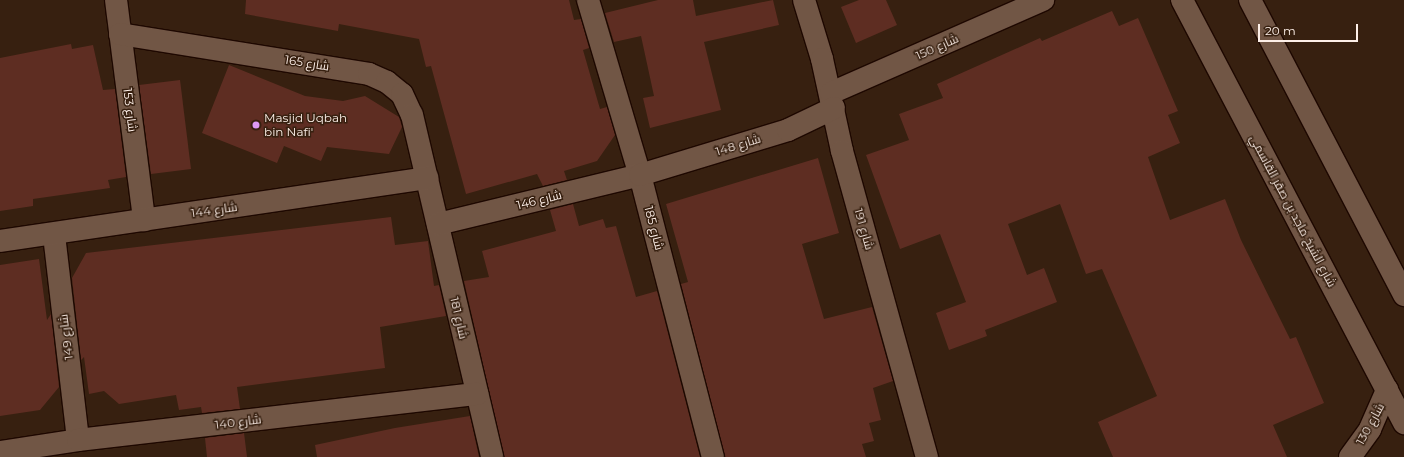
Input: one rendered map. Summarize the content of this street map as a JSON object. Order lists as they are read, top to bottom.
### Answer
{
  "streets": {
    "street": [
      "شارع 150",
      "شارع 165",
      "شارع 153",
      "شارع 148",
      "شارع 146",
      "شارع 144",
      "شارع الشيخ ماجد بن صقر القاسمي",
      "شارع 185",
      "شارع 191",
      "شارع 181",
      "شارع 149",
      "شارع 140",
      "شارع 130"
    ]
  },
  "crossings": [
    ["شارع 150", "شارع 148"],
    ["شارع 150", "شارع 191"],
    ["شارع 165", "شارع 153"],
    ["شارع 165", "شارع 144"],
    ["شارع 165", "شارع 181"],
    ["شارع 153", "شارع 144"],
    ["شارع 148", "شارع 146"],
    ["شارع 148", "شارع 185"],
    ["شارع 148", "شارع 191"],
    ["شارع 146", "شارع 185"],
    ["شارع 146", "شارع 181"],
    ["شارع 144", "شارع 181"],
    ["شارع 144", "شارع 149"],
    ["شارع الشيخ ماجد بن صقر القاسمي", "شارع 130"],
    ["شارع 181", "شارع 140"],
    ["شارع 149", "شارع 140"]
  ],
  "places": ["Masjid Uqbah bin Nafi'"],
  "scale_bar": "20 m"
}
